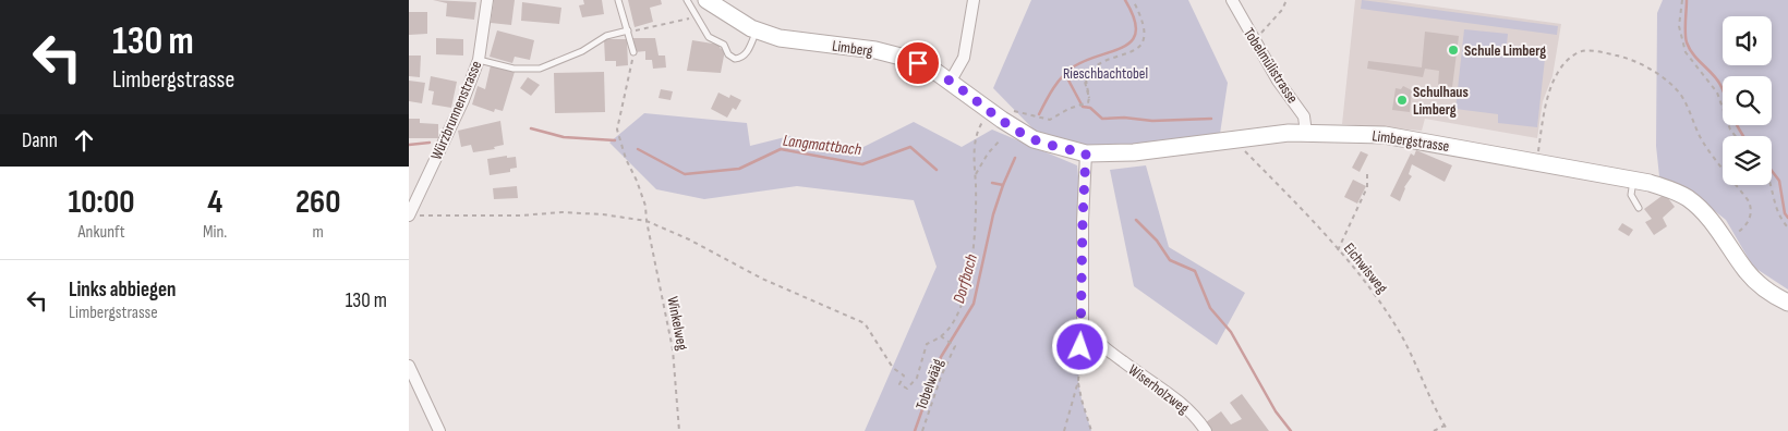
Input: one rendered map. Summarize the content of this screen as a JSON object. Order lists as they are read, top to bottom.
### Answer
{
  "streets": {
    "street": [
      "Limberg",
      "Tobelmülistrasse",
      "Würzbrunnenstrasse",
      "Limbergstrasse",
      "Wiserholzweg"
    ],
    "path": ["Eichwisweg", "Winkelweg", "Tobelwääg"]
  },
  "crossings": [
    ["Limberg", "Limbergstrasse"],
    ["Tobelmülistrasse", "Limbergstrasse"],
    ["Limbergstrasse", "Eichwisweg"]
  ],
  "water": ["Langmattbach", "Dorfbach"],
  "parks": ["Rieschbachtobel"],
  "places": ["Schule Limberg", "Schulhaus Limberg"],
  "page": {
    "turn": ["130 m", "Limbergstrasse"],
    "then": "Dann",
    "eta": [
      "10:00",
      "Ankunft",
      "4",
      "Min.",
      "260",
      "m"
    ],
    "list": [
      {
        "name": "Links abbiegen",
        "note": "Limbergstrasse",
        "value": "130 m"
      }
    ]
  }
}
